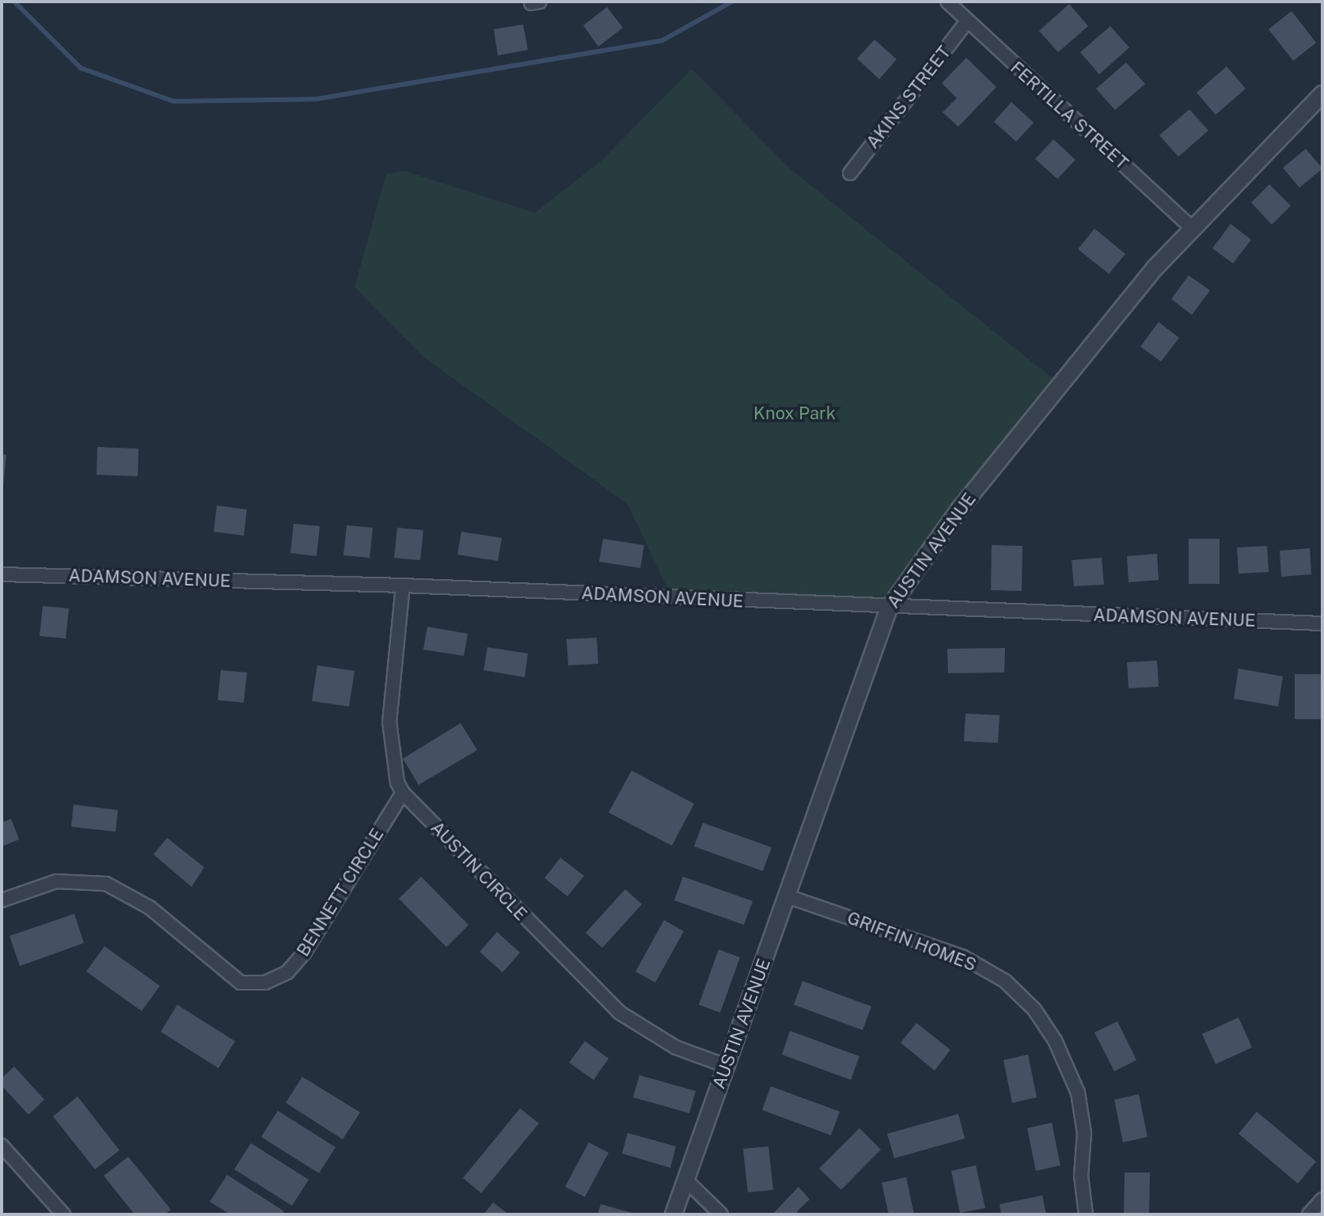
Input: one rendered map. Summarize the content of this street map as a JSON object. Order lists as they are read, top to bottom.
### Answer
{
  "streets": {
    "street": [
      "AKINS STREET",
      "FERTILLA STREET",
      "AUSTIN AVENUE",
      "ADAMSON AVENUE",
      "AUSTIN CIRCLE",
      "BENNETT CIRCLE",
      "GRIFFIN HOMES"
    ]
  },
  "crossings": [
    ["AKINS STREET", "FERTILLA STREET"],
    ["FERTILLA STREET", "AUSTIN AVENUE"],
    ["AUSTIN AVENUE", "ADAMSON AVENUE"],
    ["AUSTIN AVENUE", "AUSTIN CIRCLE"],
    ["AUSTIN AVENUE", "GRIFFIN HOMES"],
    ["ADAMSON AVENUE", "AUSTIN CIRCLE"],
    ["AUSTIN CIRCLE", "BENNETT CIRCLE"]
  ],
  "parks": ["Knox Park"]
}
